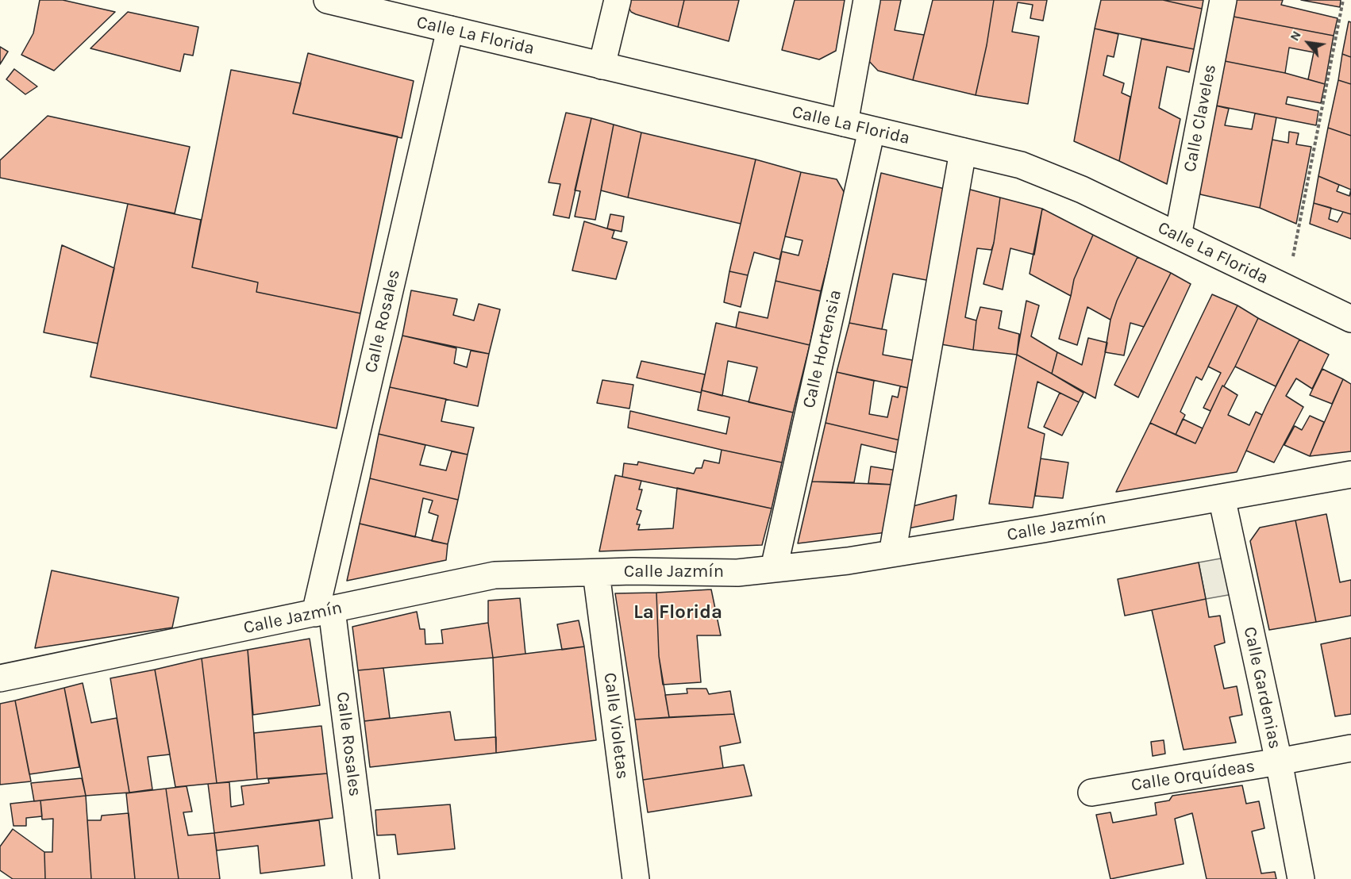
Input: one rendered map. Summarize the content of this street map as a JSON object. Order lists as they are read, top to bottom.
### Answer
{
  "streets": {
    "street": [
      "Calle La Florida",
      "Calle Claveles",
      "Calle Rosales",
      "Calle Hortensia",
      "Calle Jazmín",
      "Calle Gardenias",
      "Calle Violetas",
      "Calle Orquídeas"
    ]
  },
  "crossings": [
    ["Calle La Florida", "Calle Claveles"],
    ["Calle La Florida", "Calle Rosales"],
    ["Calle La Florida", "Calle Hortensia"],
    ["Calle Rosales", "Calle Jazmín"],
    ["Calle Hortensia", "Calle Jazmín"],
    ["Calle Jazmín", "Calle Gardenias"],
    ["Calle Jazmín", "Calle Violetas"],
    ["Calle Gardenias", "Calle Orquídeas"]
  ],
  "districts": ["La Florida"],
  "north": "top left"
}
